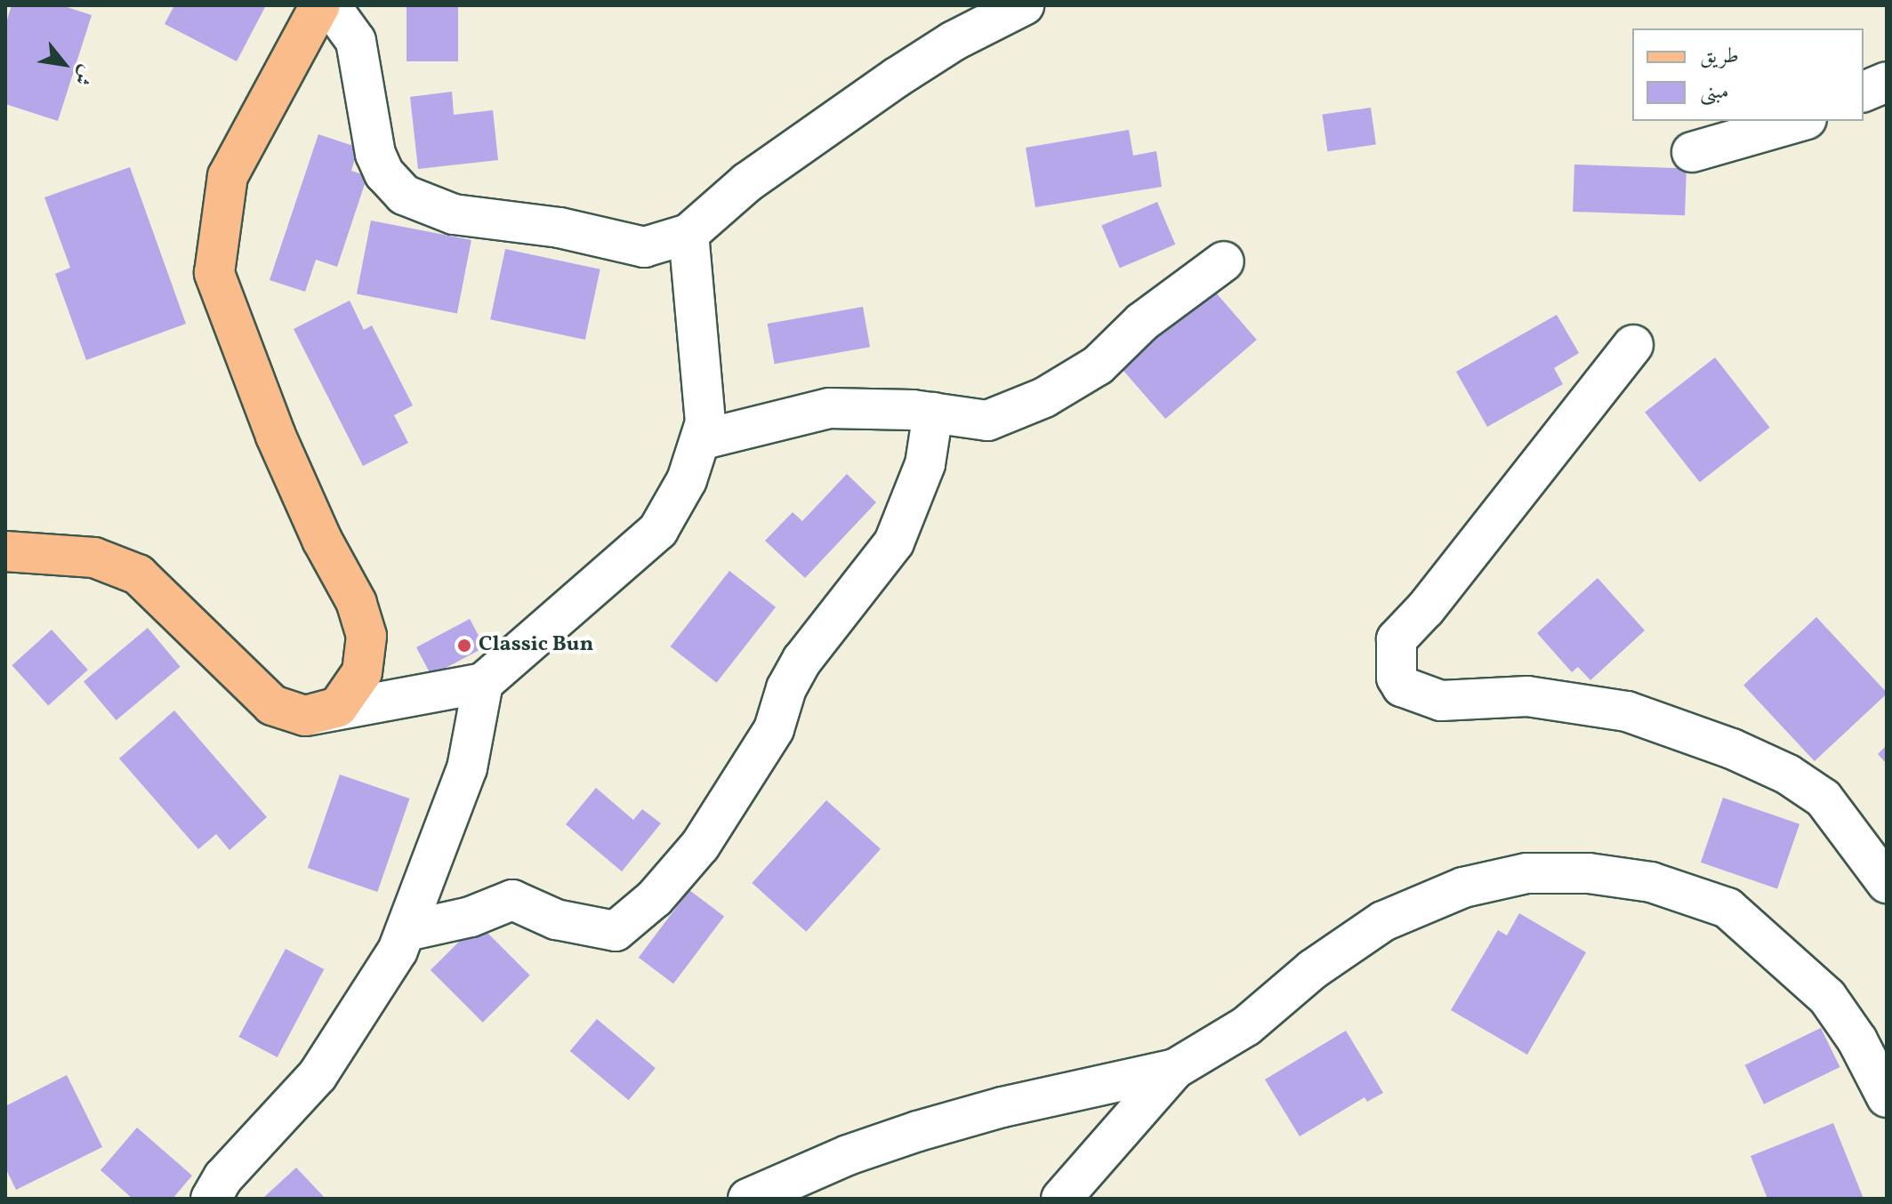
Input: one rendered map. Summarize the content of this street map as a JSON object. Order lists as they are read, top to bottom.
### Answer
{
  "places": ["Classic Bun"],
  "legend": ["طريق", "مبنى"],
  "north": "bottom right"
}
